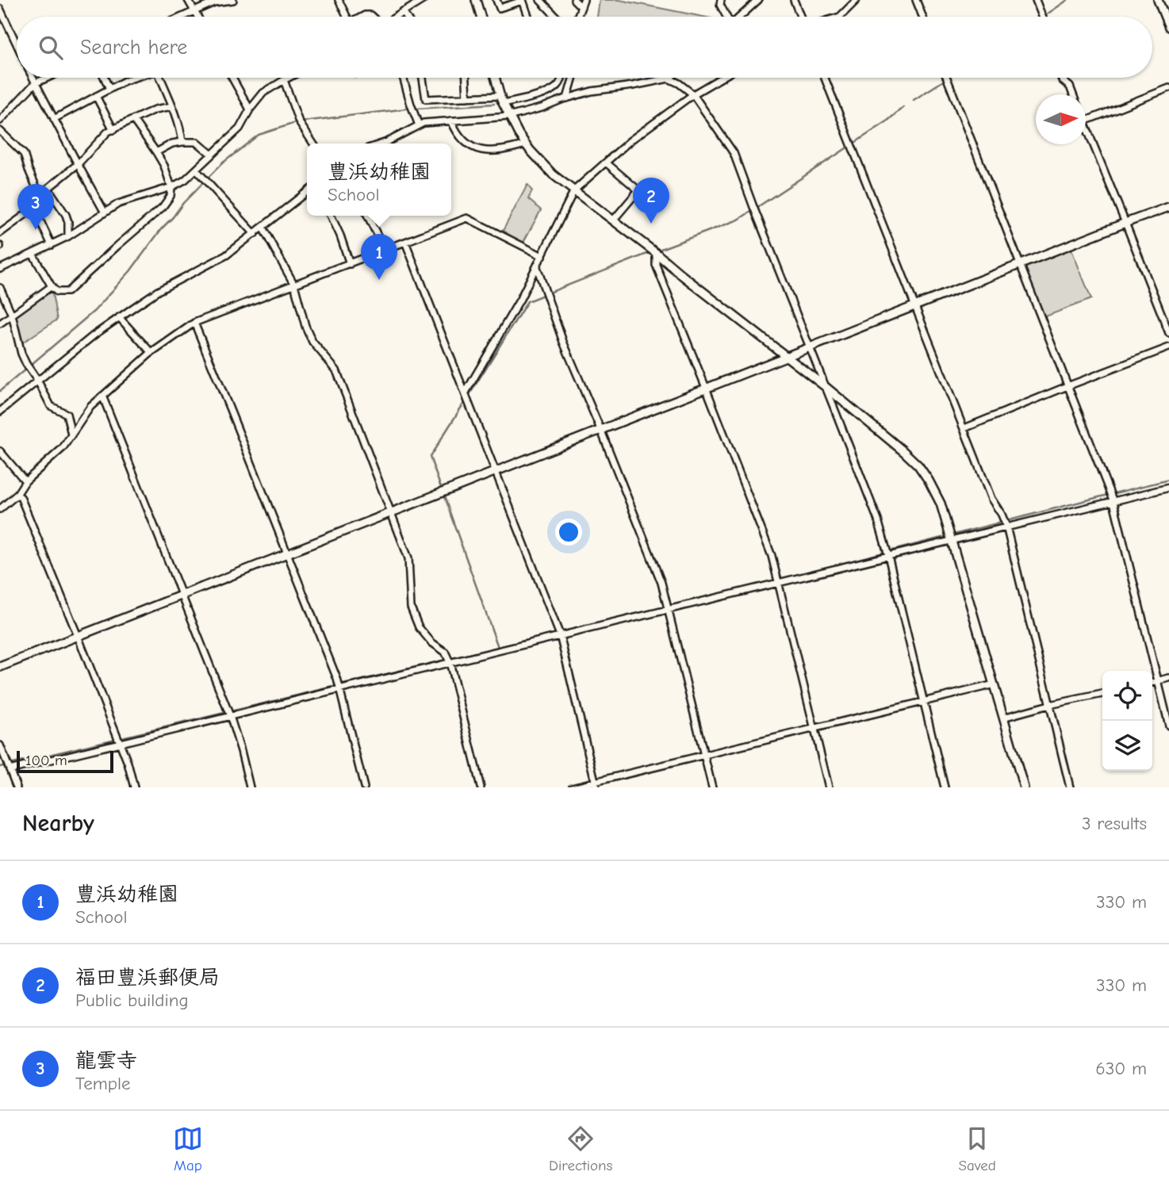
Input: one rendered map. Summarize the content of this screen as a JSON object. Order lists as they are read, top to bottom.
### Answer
{
  "scale_bar": "100 m",
  "north": "right",
  "page": {
    "search": "Search here",
    "popup": ["豊浜幼稚園", "School"],
    "pins": ["2", "3", "1"],
    "scale": "100 m",
    "heading": ["Nearby", "3 results"],
    "list": [
      {
        "mark": "1",
        "name": "豊浜幼稚園",
        "note": "School",
        "value": "330 m"
      },
      {
        "mark": "2",
        "name": "福田豊浜郵便局",
        "note": "Public building",
        "value": "330 m"
      },
      {
        "mark": "3",
        "name": "龍雲寺",
        "note": "Temple",
        "value": "630 m"
      }
    ],
    "nav": ["Map", "Directions", "Saved"]
  }
}
